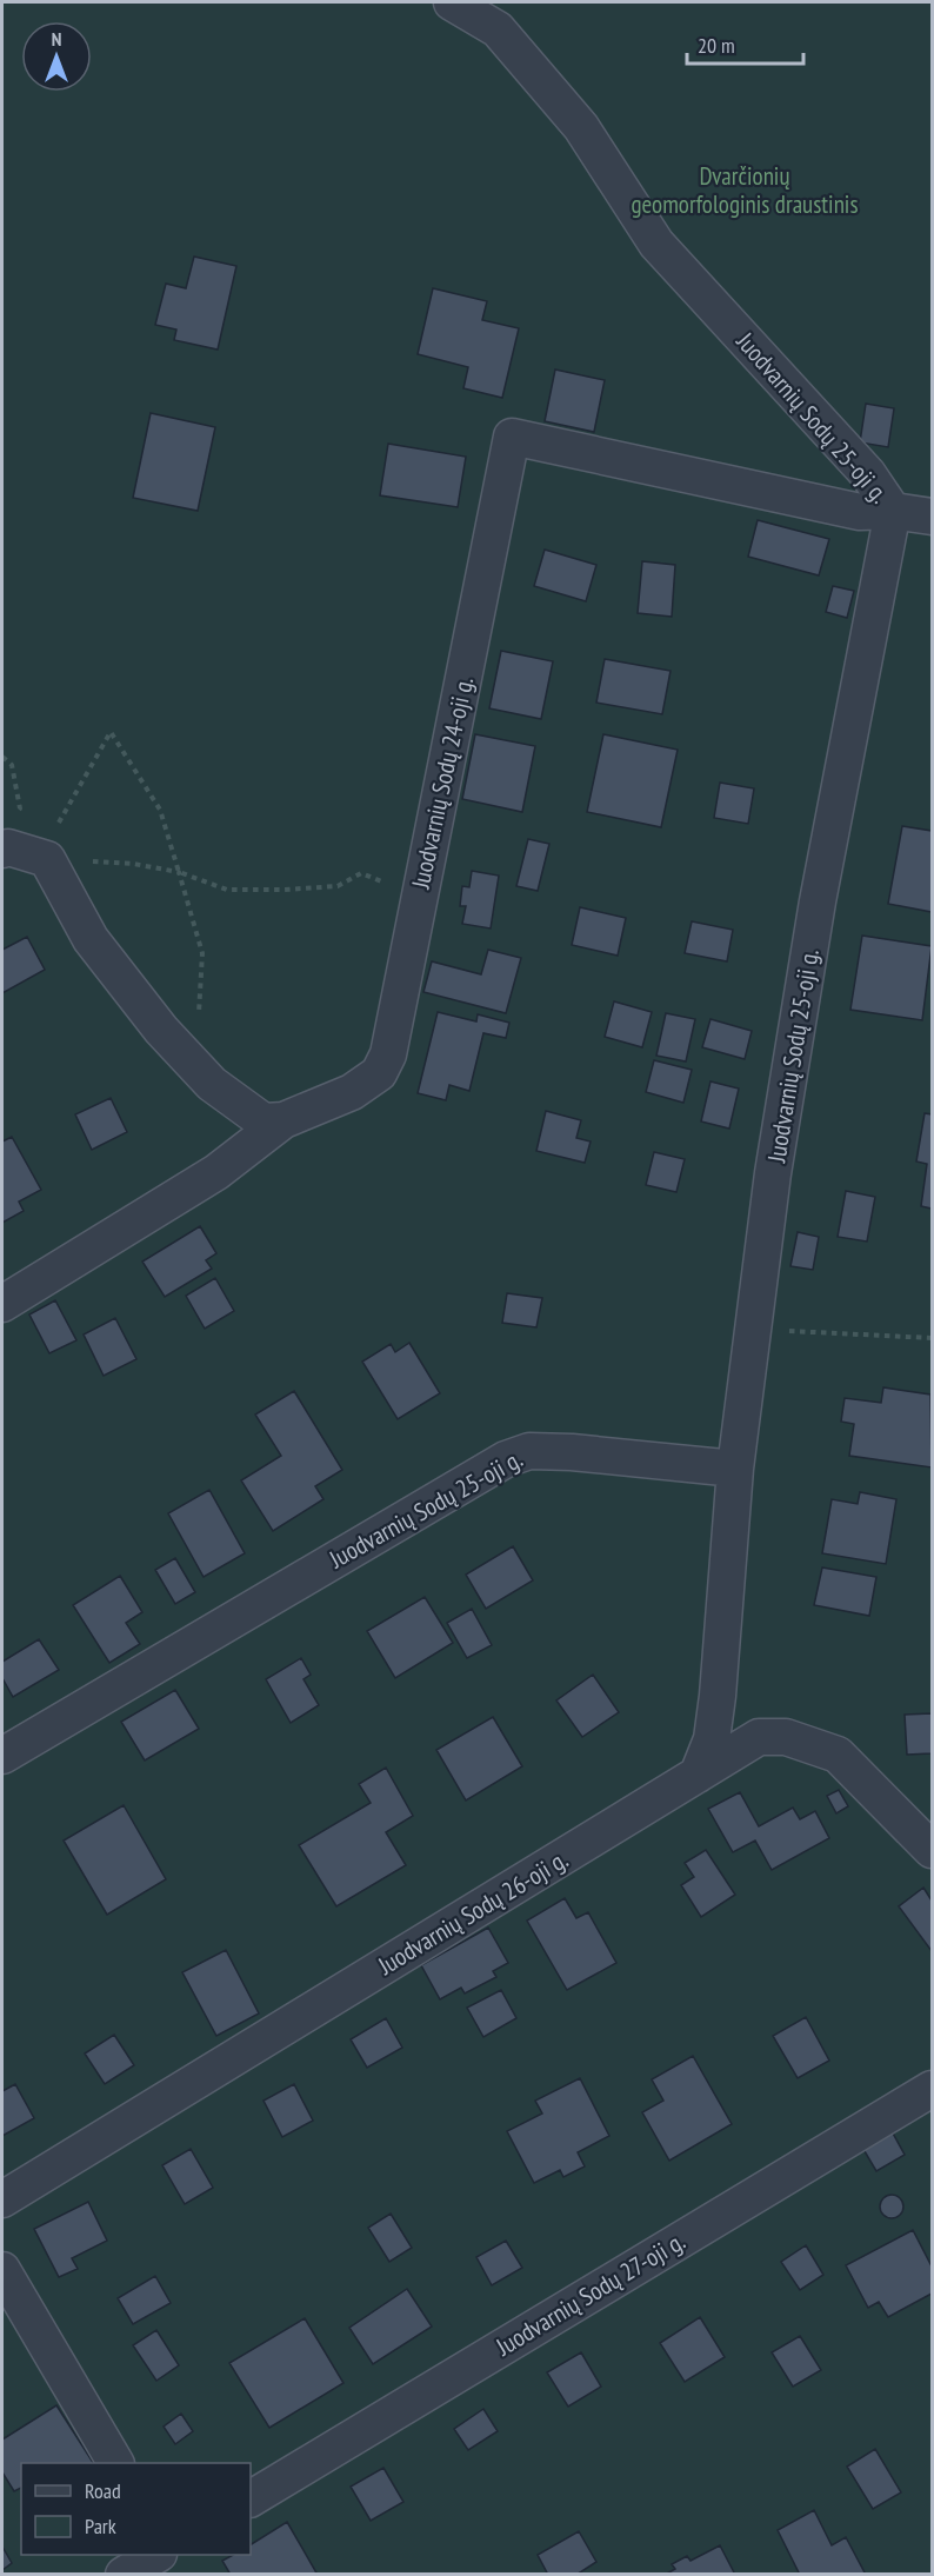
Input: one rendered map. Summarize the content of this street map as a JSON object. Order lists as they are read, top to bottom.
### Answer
{
  "streets": {
    "street": [
      "Juodvarnių Sodų 25-oji g.",
      "Juodvarnių Sodų 24-oji g.",
      "Juodvarnių Sodų 26-oji g.",
      "Juodvarnių Sodų 27-oji g."
    ]
  },
  "crossings": [
    ["Juodvarnių Sodų 25-oji g.", "Juodvarnių Sodų 24-oji g."]
  ],
  "parks": ["Dvarčionių geomorfologinis draustinis"],
  "legend": ["Road", "Park"],
  "scale_bar": "20 m",
  "north": "top"
}
